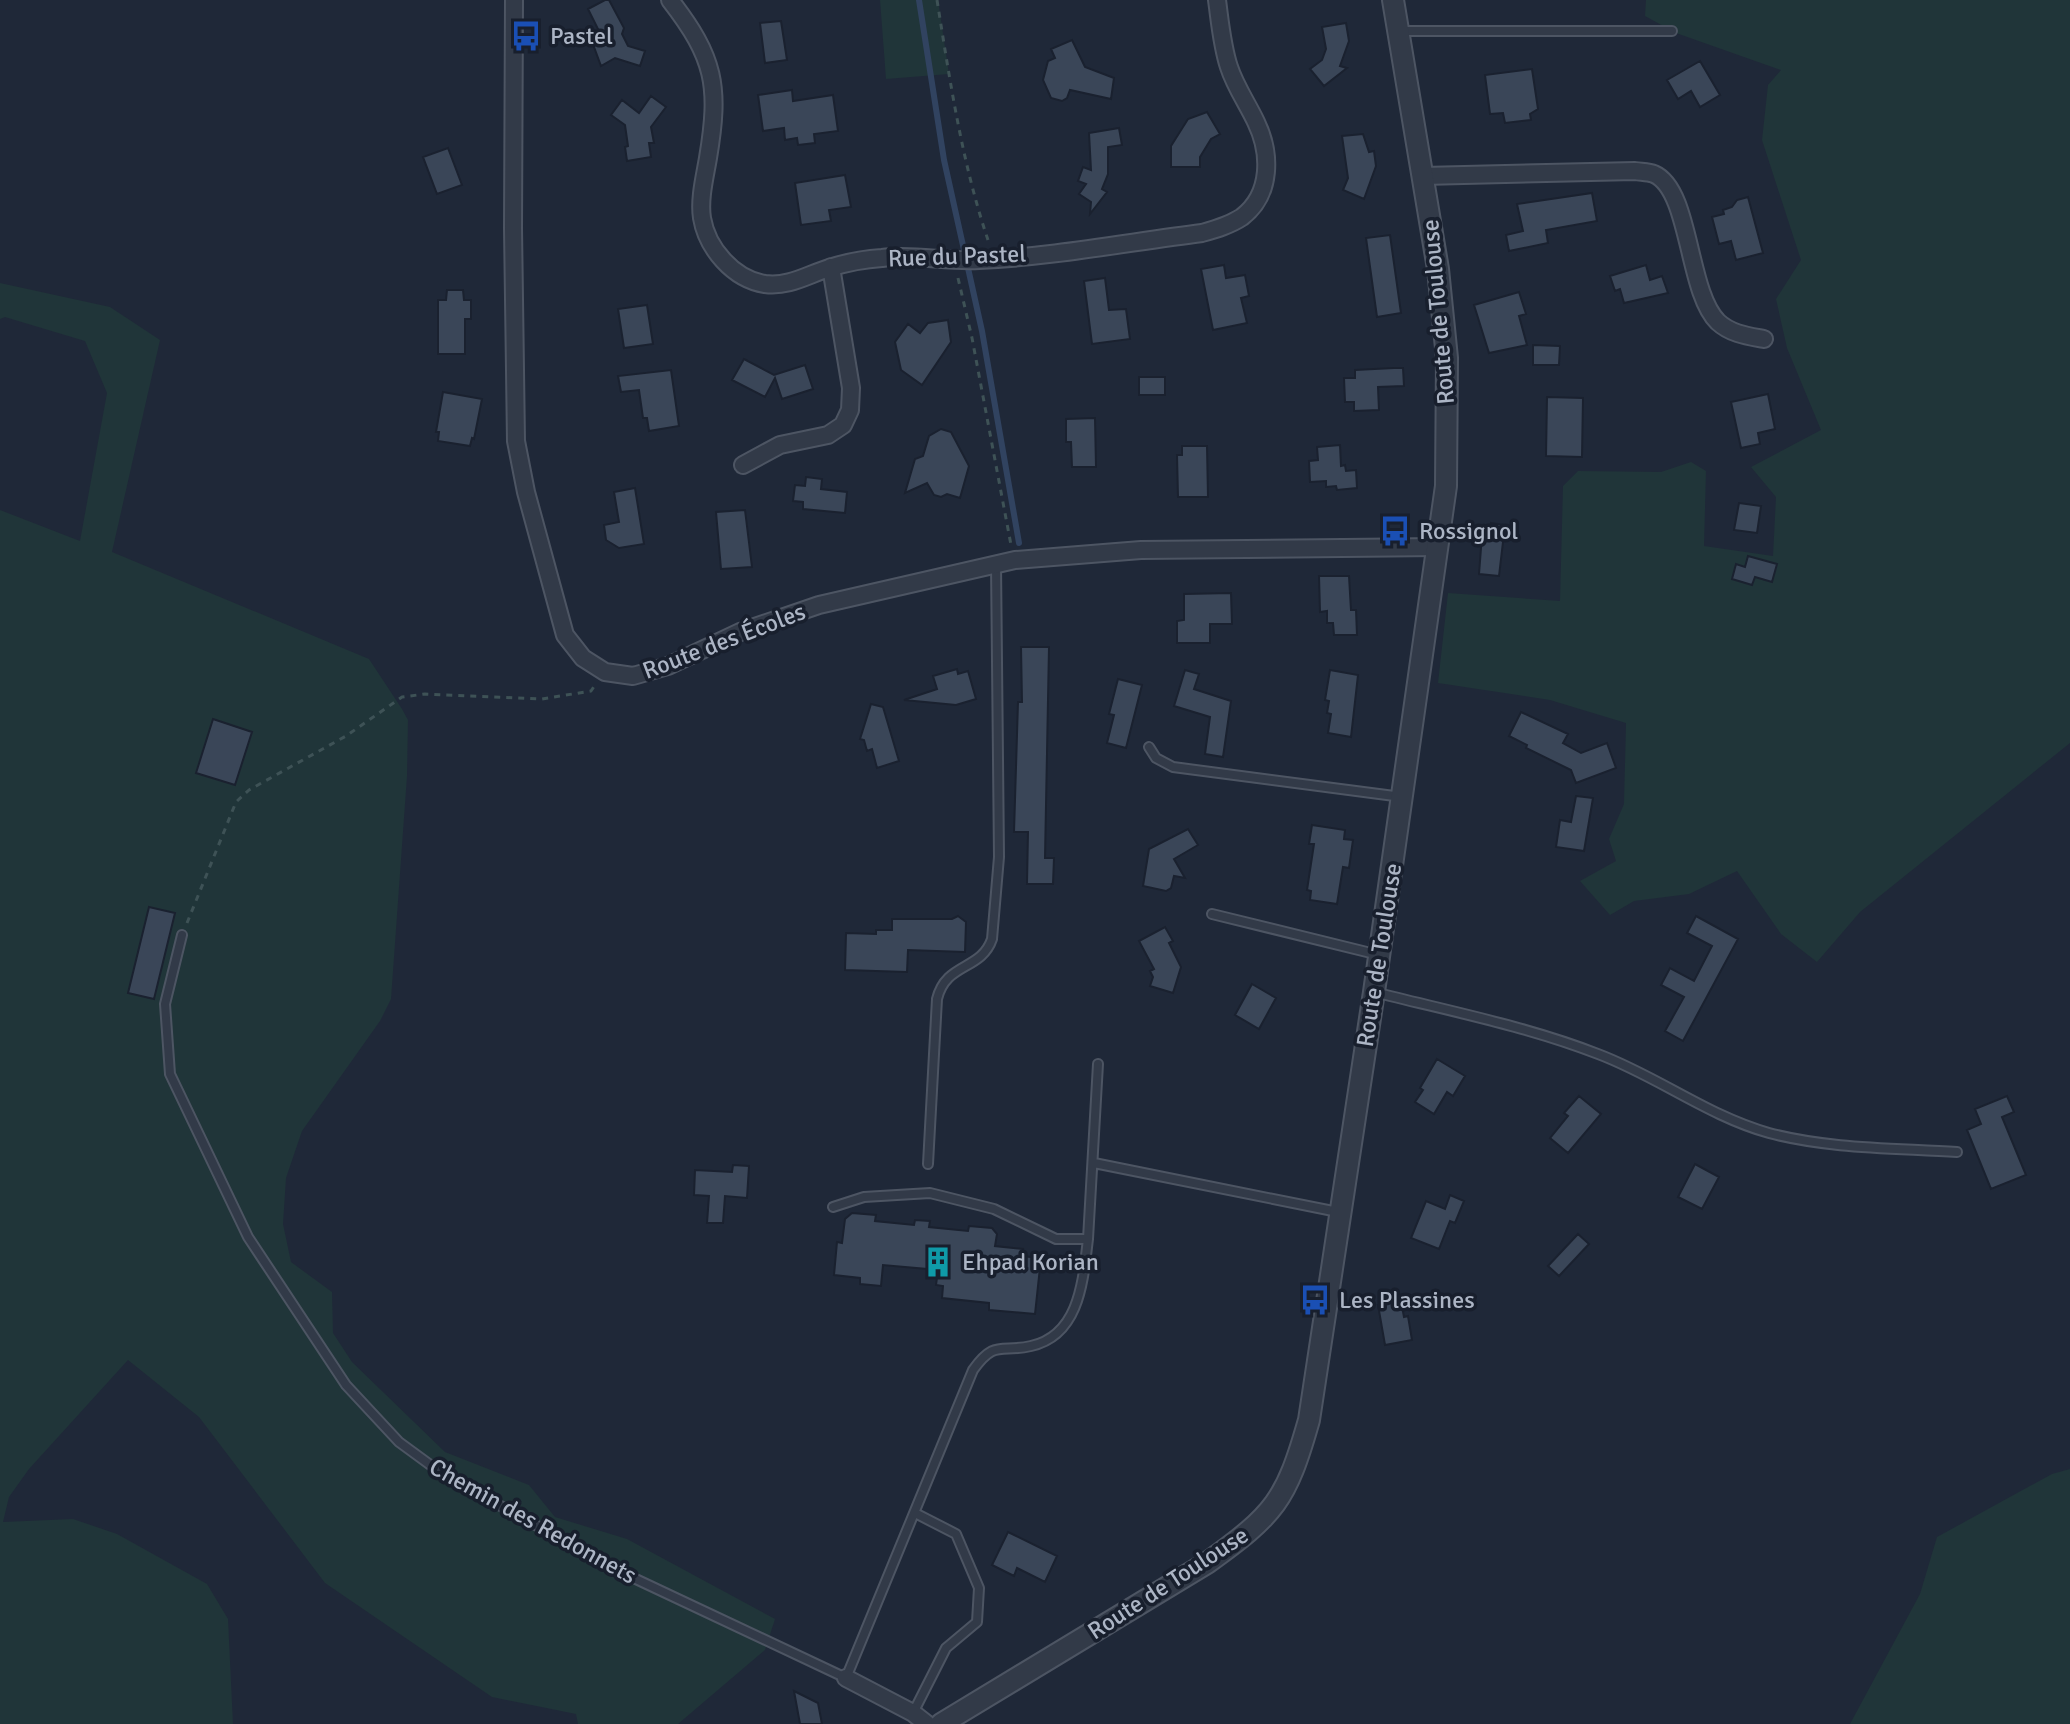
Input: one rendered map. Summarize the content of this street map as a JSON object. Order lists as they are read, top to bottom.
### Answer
{
  "streets": {
    "street": [
      "Rue du Pastel",
      "Route de Toulouse",
      "Route des Écoles",
      "Chemin des Redonnets"
    ]
  },
  "crossings": [
    ["Route de Toulouse", "Route des Écoles"]
  ],
  "places": {
    "bus stop": ["Pastel", "Rossignol", "Les Plassines"],
    "building": ["Ehpad Korian"]
  }
}
